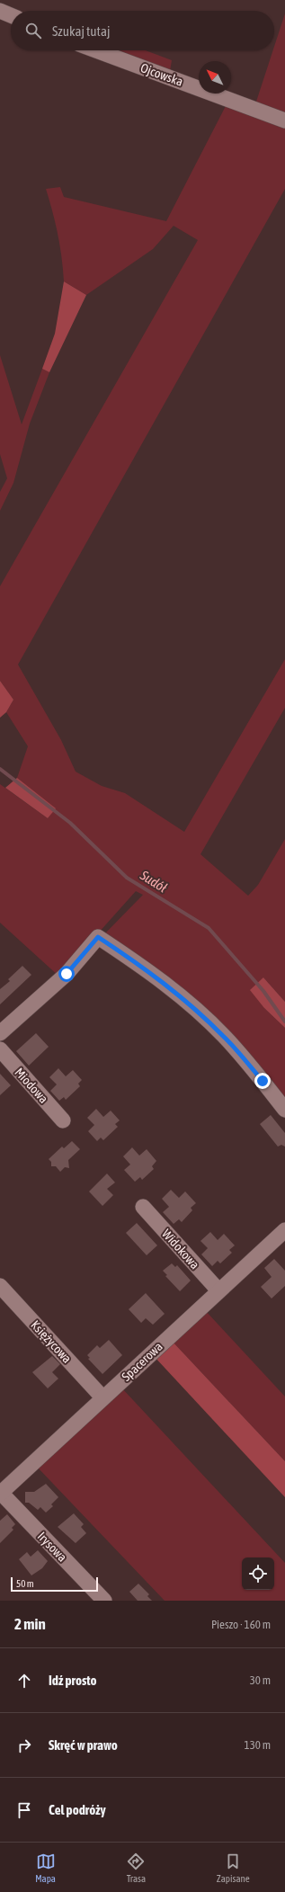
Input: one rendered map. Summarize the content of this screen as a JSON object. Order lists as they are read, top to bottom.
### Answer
{
  "streets": {
    "street": [
      "Ojcowska",
      "Miodowa",
      "Widokowa",
      "Księżycowa",
      "Spacerowa",
      "Irysowa"
    ]
  },
  "crossings": [
    ["Widokowa", "Spacerowa"],
    ["Księżycowa", "Spacerowa"],
    ["Spacerowa", "Irysowa"]
  ],
  "water": ["Sudół"],
  "scale_bar": "50 m",
  "north": "top left",
  "page": {
    "search": "Szukaj tutaj",
    "scale": "50 m",
    "heading": ["2 min", "Pieszo · 160 m"],
    "list": [
      ["Idź prosto", "30 m"],
      ["Skręć w prawo", "130 m"],
      "Cel podróży"
    ],
    "nav": ["Mapa", "Trasa", "Zapisane"]
  }
}
